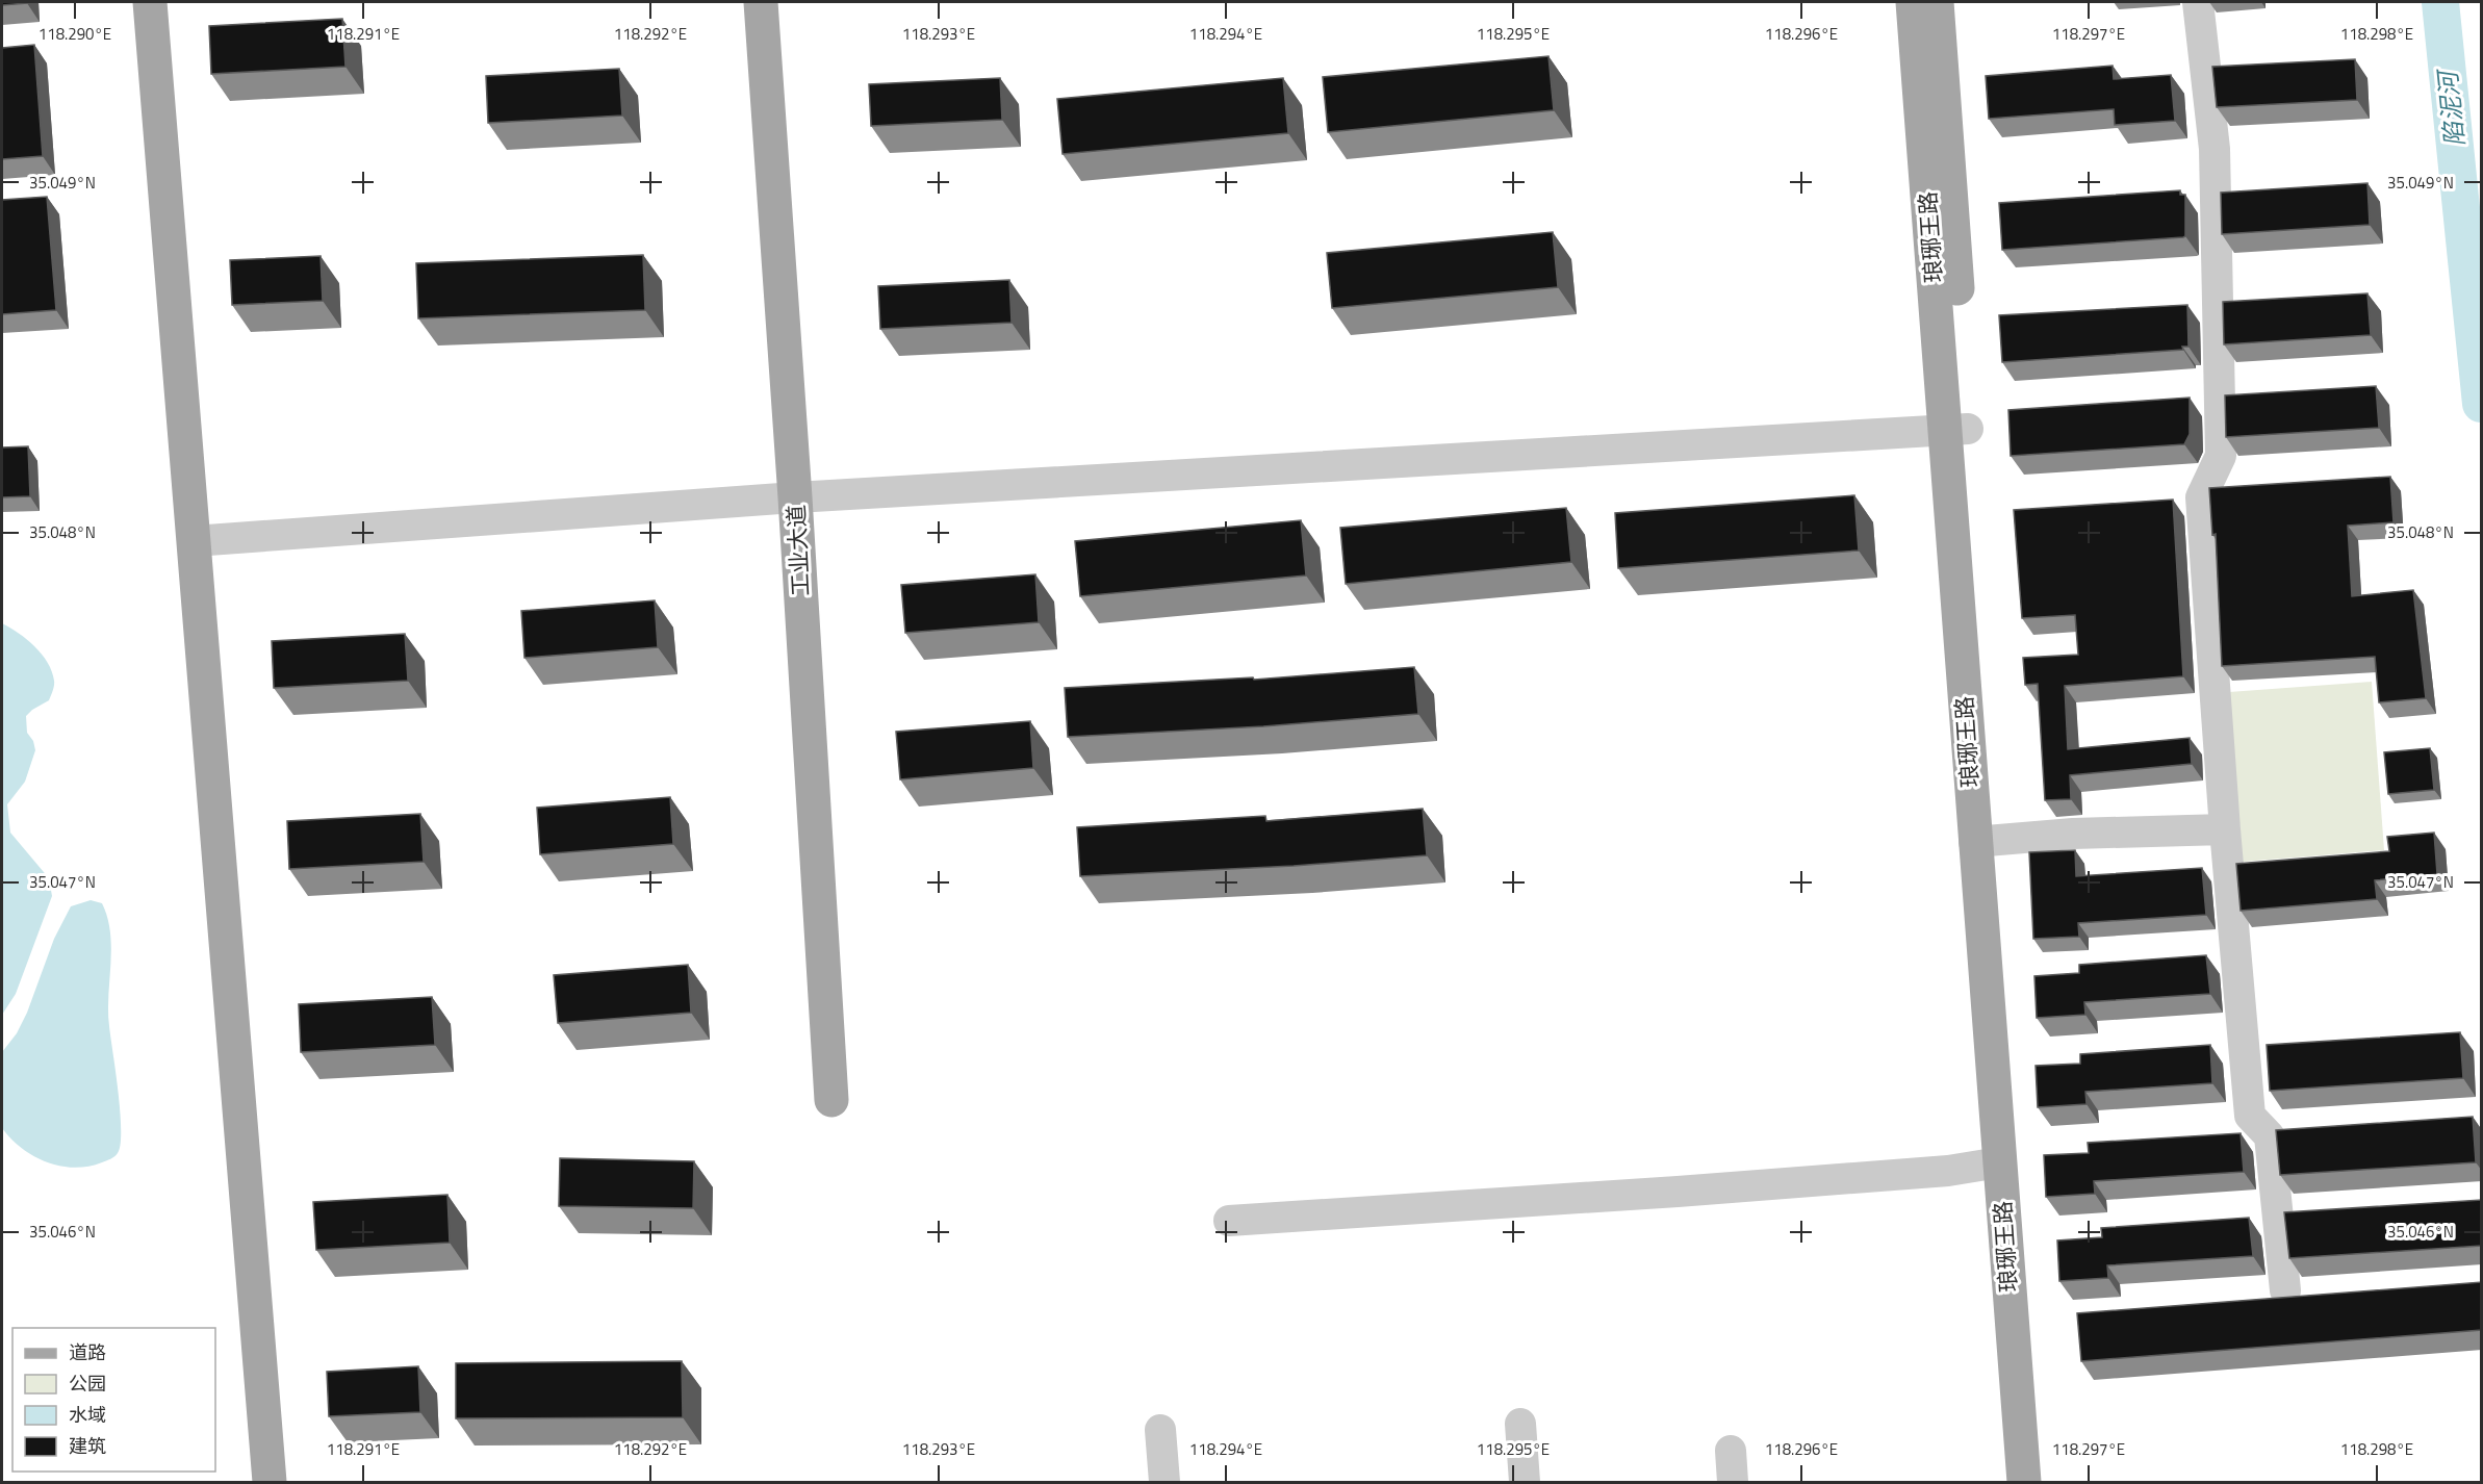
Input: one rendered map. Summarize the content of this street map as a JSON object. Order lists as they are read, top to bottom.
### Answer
{
  "streets": {
    "main road": ["琅琊王路", "工业大道"]
  },
  "water": ["陷泥河"],
  "legend": [
    "道路",
    "公园",
    "水域",
    "建筑"
  ],
  "coordinates": [
    "118.290°E",
    "118.291°E",
    "118.292°E",
    "118.293°E",
    "118.294°E",
    "118.295°E",
    "118.296°E",
    "118.297°E",
    "118.298°E",
    "35.049°N",
    "35.048°N",
    "35.047°N",
    "35.046°N"
  ]
}
